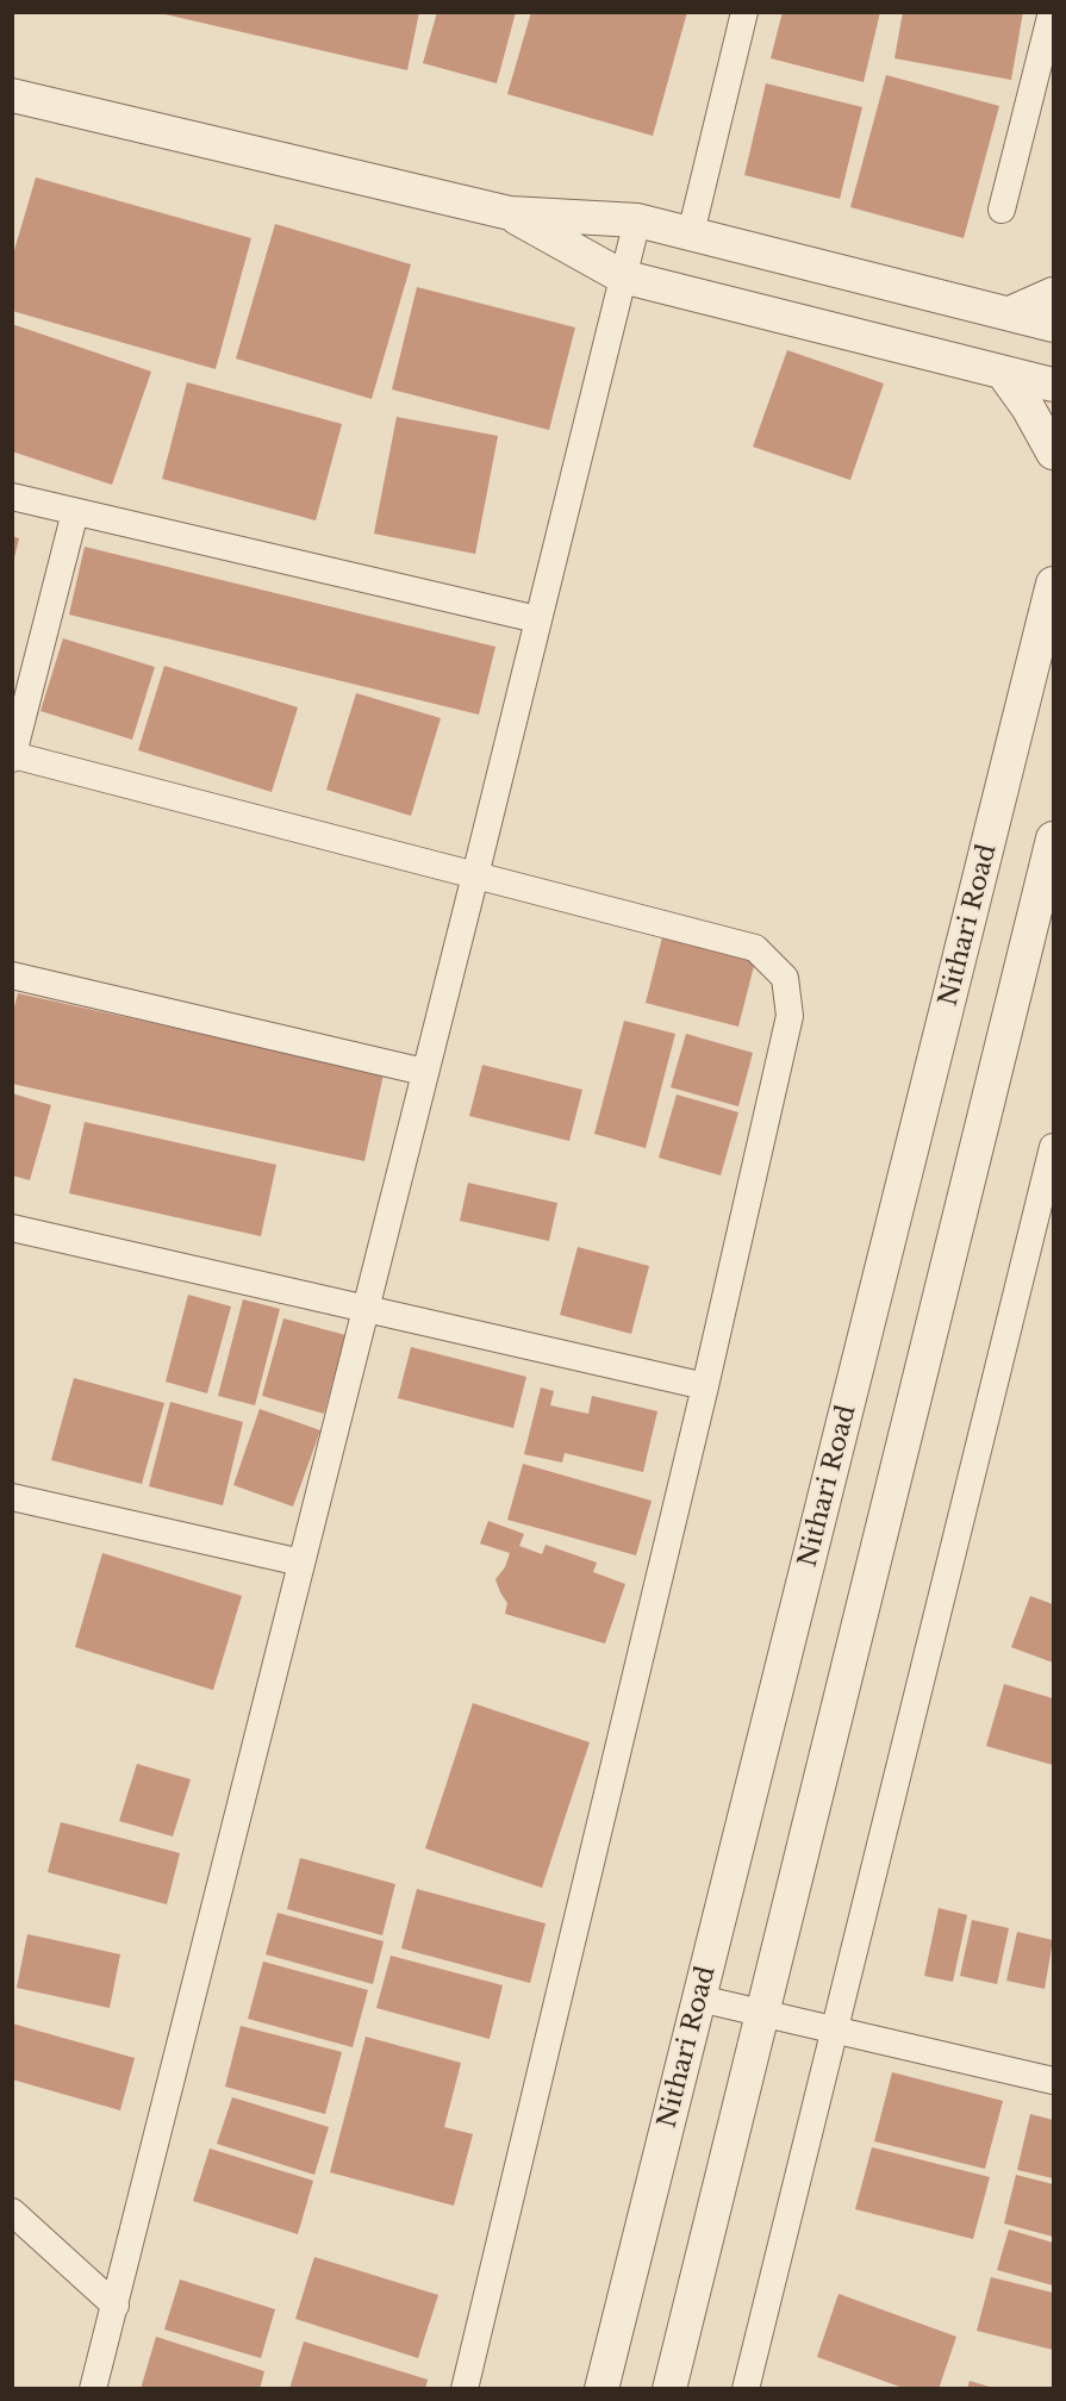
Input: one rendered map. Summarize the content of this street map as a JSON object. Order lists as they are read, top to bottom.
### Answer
{
  "streets": {
    "street": ["Nithari Road"]
  }
}
